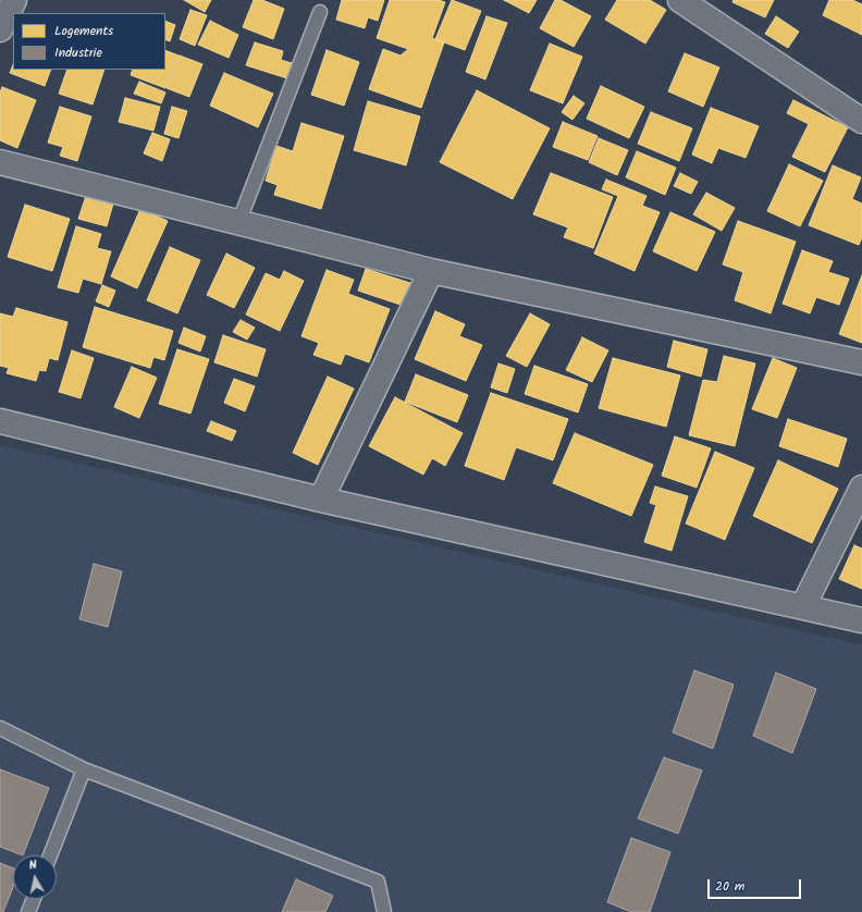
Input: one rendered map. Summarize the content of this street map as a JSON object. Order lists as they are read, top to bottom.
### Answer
{
  "legend": ["Logements", "Industrie"],
  "scale_bar": "20 m",
  "north": "top"
}
